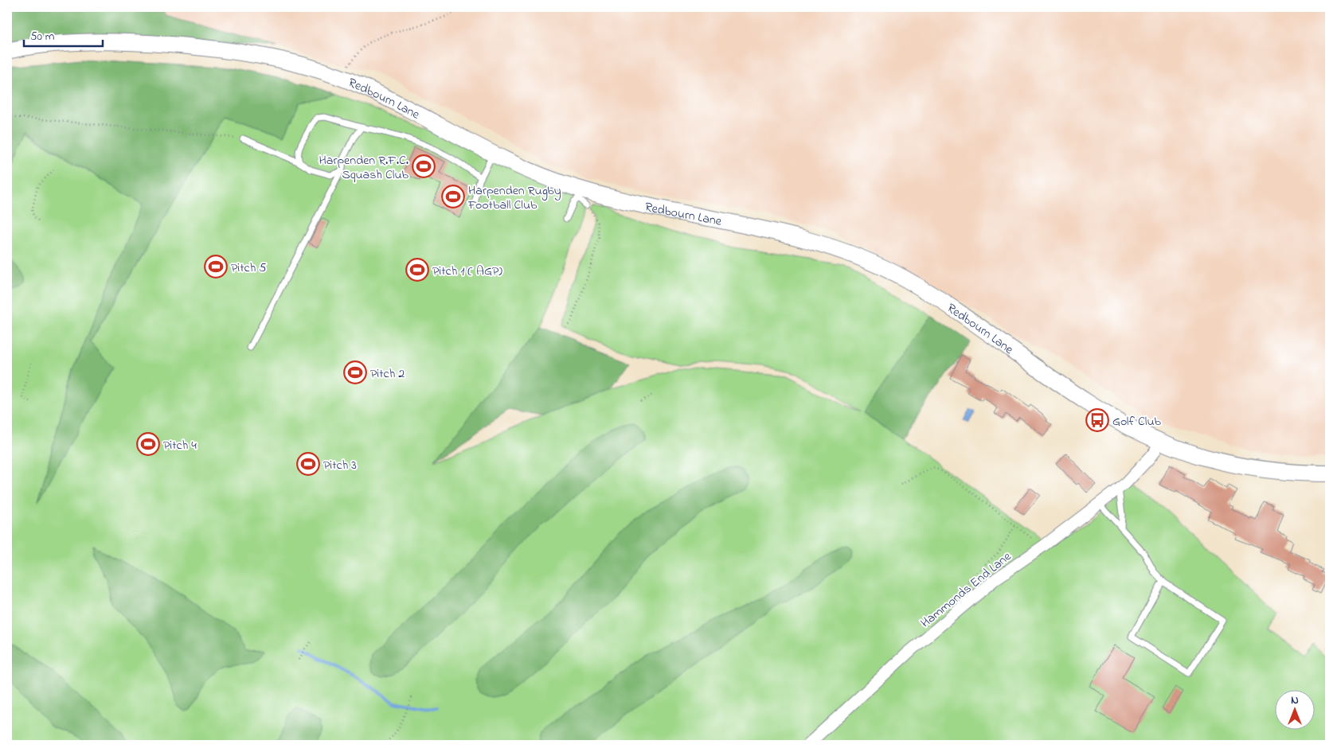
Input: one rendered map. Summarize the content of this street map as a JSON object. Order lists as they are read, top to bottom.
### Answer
{
  "streets": {
    "main road": ["Redbourn Lane"],
    "street": ["Hammonds End Lane"]
  },
  "crossings": [
    ["Redbourn Lane", "Hammonds End Lane"]
  ],
  "places": {
    "sports": [
      "Harpenden R.F.C. Squash Club",
      "Harpenden Rugby Football Club",
      "Pitch 5",
      "Pitch 1 ( AGP)",
      "Pitch 2",
      "Pitch 4",
      "Pitch 3"
    ],
    "bus stop": ["Golf Club"]
  },
  "scale_bar": "50 m",
  "north": "top"
}
